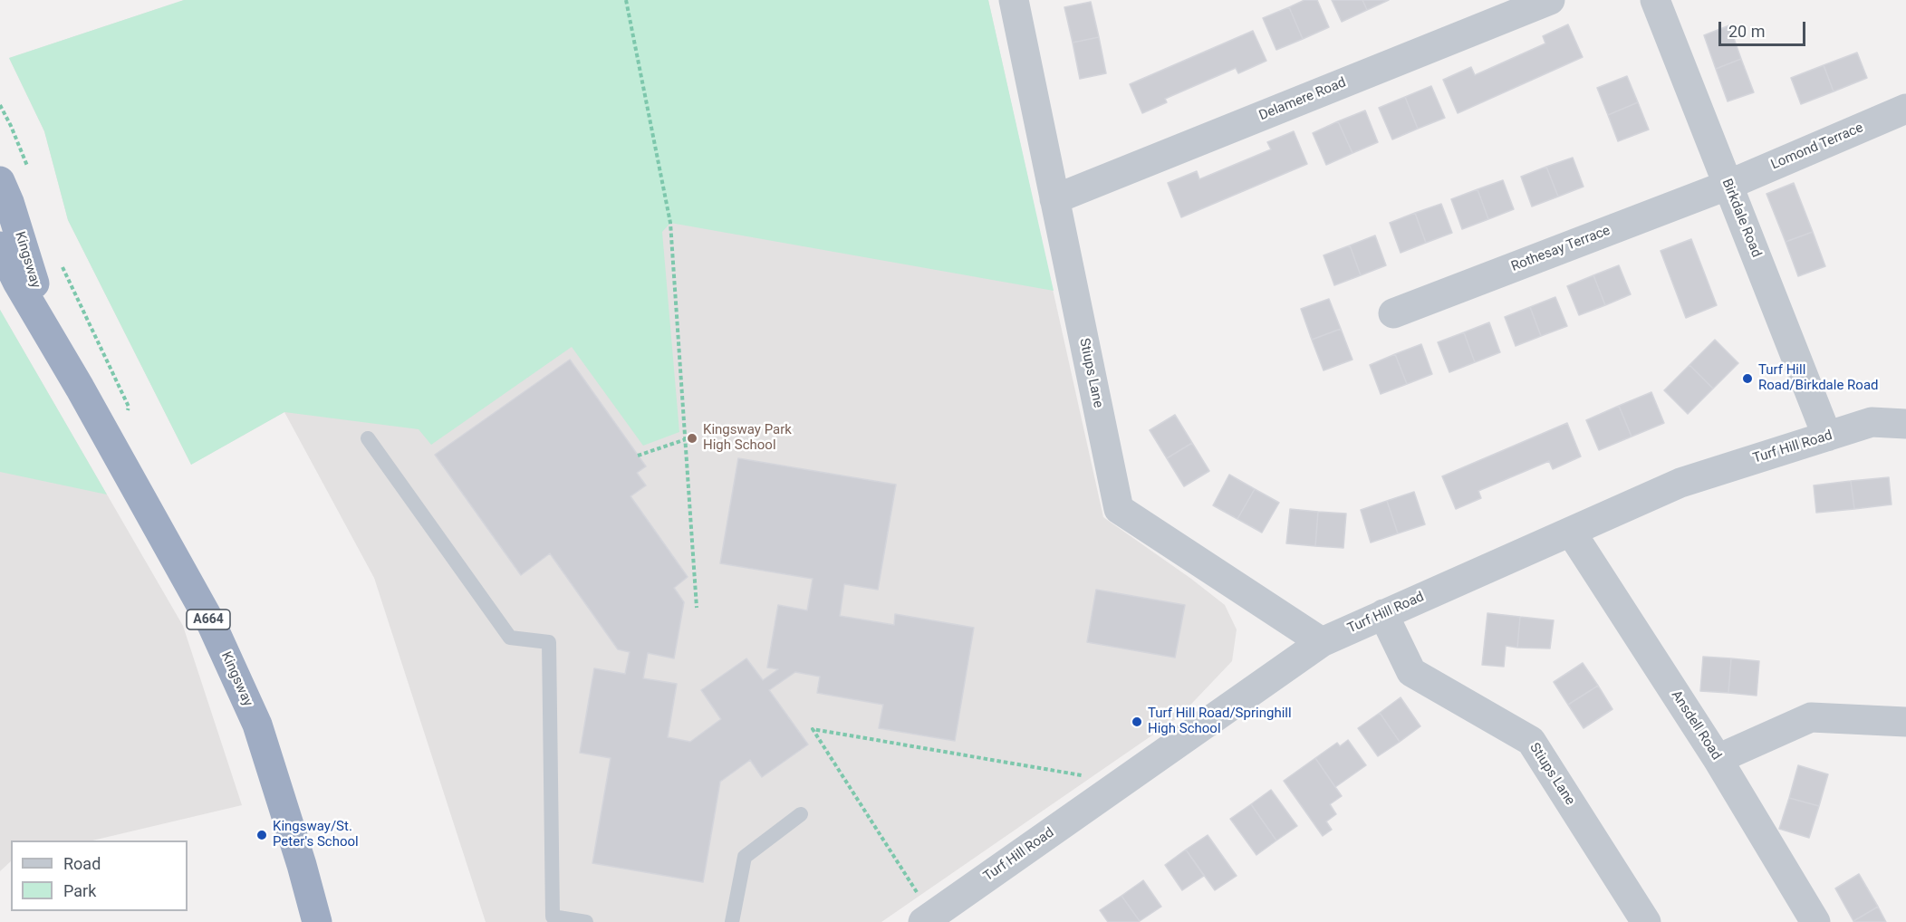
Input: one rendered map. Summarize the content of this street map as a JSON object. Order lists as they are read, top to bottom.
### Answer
{
  "streets": {
    "highway": ["Kingsway", "A664"],
    "street": [
      "Delamere Road",
      "Lomond Terrace",
      "Birkdale Road",
      "Rothesay Terrace",
      "Stiups Lane",
      "Turf Hill Road",
      "Ansdell Road"
    ]
  },
  "crossings": [
    ["Delamere Road", "Stiups Lane"],
    ["Lomond Terrace", "Birkdale Road"],
    ["Lomond Terrace", "Rothesay Terrace"],
    ["Birkdale Road", "Rothesay Terrace"],
    ["Birkdale Road", "Turf Hill Road"],
    ["Stiups Lane", "Turf Hill Road"],
    ["Turf Hill Road", "Ansdell Road"]
  ],
  "places": [
    "Turf Hill Road/Birkdale Road",
    "Kingsway Park High School",
    "Turf Hill Road/Springhill High School",
    "Kingsway/St. Peter's School"
  ],
  "legend": ["Road", "Park"],
  "scale_bar": "20 m"
}
